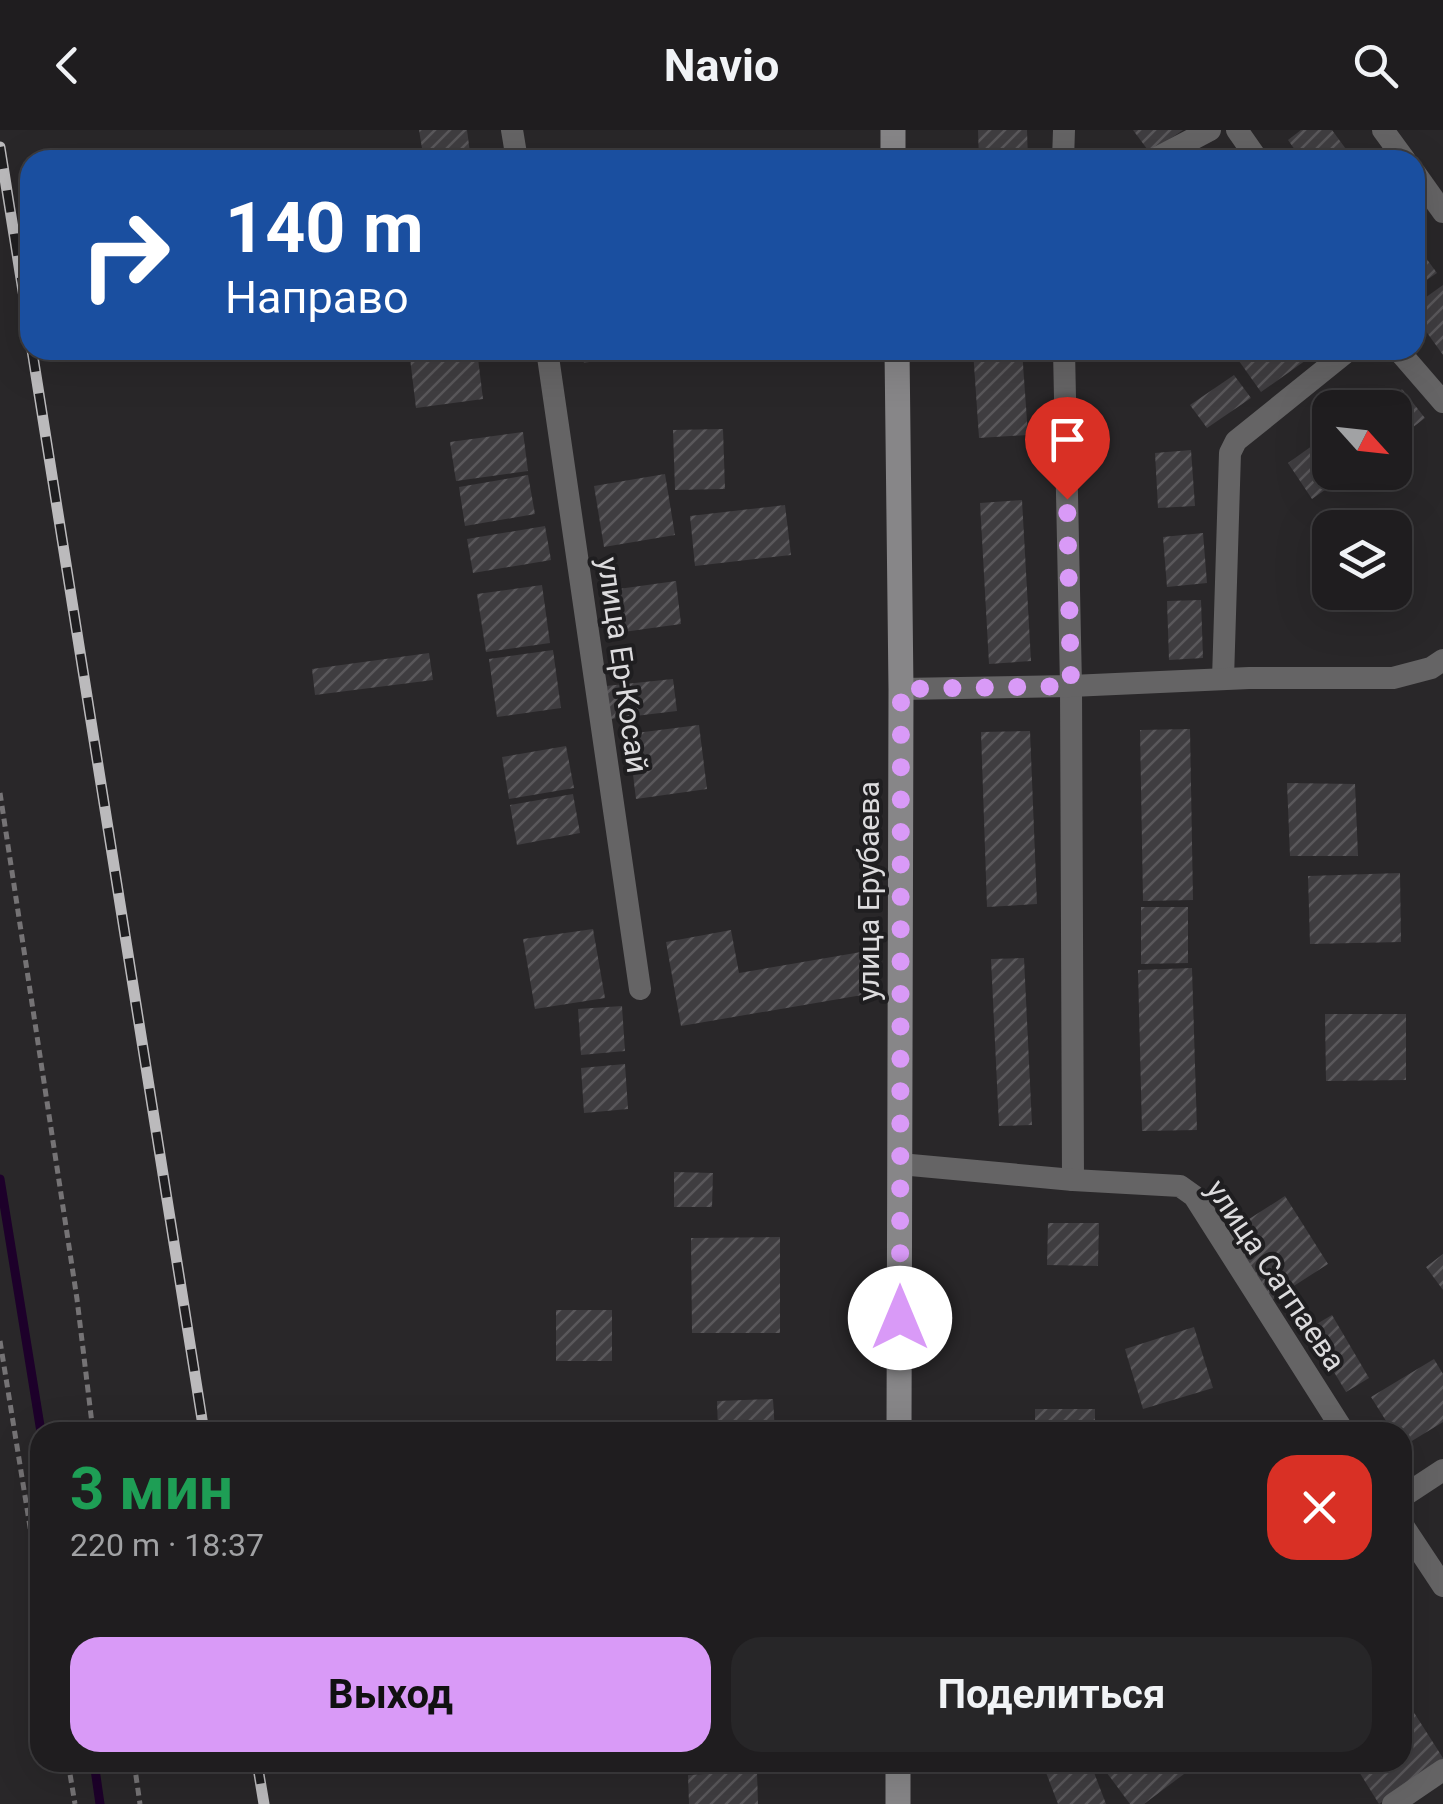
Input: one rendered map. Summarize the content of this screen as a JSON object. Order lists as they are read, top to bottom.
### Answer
{
  "streets": {
    "street": ["улица Ер-Косай", "улица Ерубаева", "улица Сатпаева"]
  },
  "crossings": [
    ["улица Ерубаева", "улица Сатпаева"]
  ],
  "north": "bottom right",
  "page": {
    "header": "Navio",
    "turn": ["140 m", "Направо"],
    "heading": ["3 мин", "220 m · 18:37"],
    "buttons": ["Выход", "Поделиться"]
  }
}
